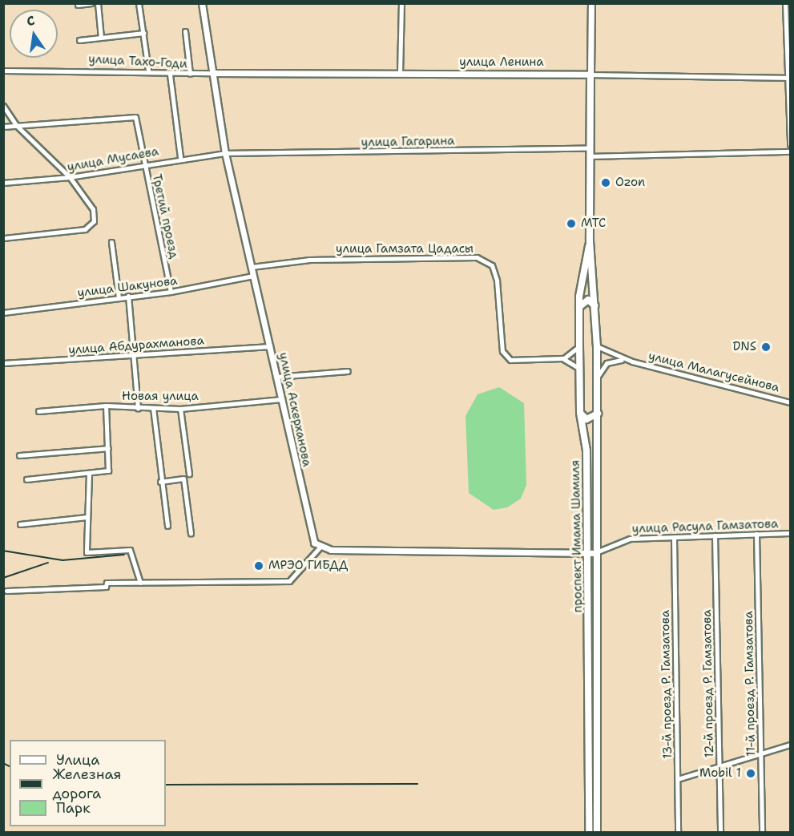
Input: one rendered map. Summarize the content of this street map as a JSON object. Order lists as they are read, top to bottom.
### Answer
{
  "streets": {
    "main road": ["проспект Имама Шамиля"],
    "street": [
      "улица Тахо-Годи",
      "улица Ленина",
      "улица Гагарина",
      "улица Мусаева",
      "Третий проезд",
      "улица Гамзата Цадасы",
      "улица Шакунова",
      "улица Абдурахманова",
      "улица Малагусейнова",
      "Новая улица",
      "улица Аскерханова",
      "улица Расула Гамзатова",
      "12-й проезд Р. Гамзатова",
      "11-й проезд Р. Гамзатова",
      "13-й проезд Р. Гамзатова"
    ]
  },
  "crossings": [
    ["улица Тахо-Годи", "улица Ленина"],
    ["улица Тахо-Годи", "улица Аскерханова"],
    ["улица Ленина", "улица Аскерханова"],
    ["улица Ленина", "проспект Имама Шамиля"],
    ["улица Гагарина", "улица Мусаева"],
    ["улица Гагарина", "улица Аскерханова"],
    ["улица Гагарина", "проспект Имама Шамиля"],
    ["улица Мусаева", "Третий проезд"],
    ["улица Мусаева", "улица Аскерханова"],
    ["Третий проезд", "улица Шакунова"],
    ["улица Гамзата Цадасы", "улица Аскерханова"],
    ["улица Шакунова", "улица Аскерханова"],
    ["улица Абдурахманова", "улица Аскерханова"],
    ["Новая улица", "улица Аскерханова"],
    ["улица Расула Гамзатова", "проспект Имама Шамиля"],
    ["улица Расула Гамзатова", "12-й проезд Р. Гамзатова"],
    ["улица Расула Гамзатова", "11-й проезд Р. Гамзатова"],
    ["улица Расула Гамзатова", "13-й проезд Р. Гамзатова"]
  ],
  "places": [
    "Ozon",
    "МТС",
    "DNS",
    "МРЭО ГИБДД",
    "Mobil 1"
  ],
  "legend": ["Улица", "Железная дорога", "Парк"],
  "north": "top"
}
